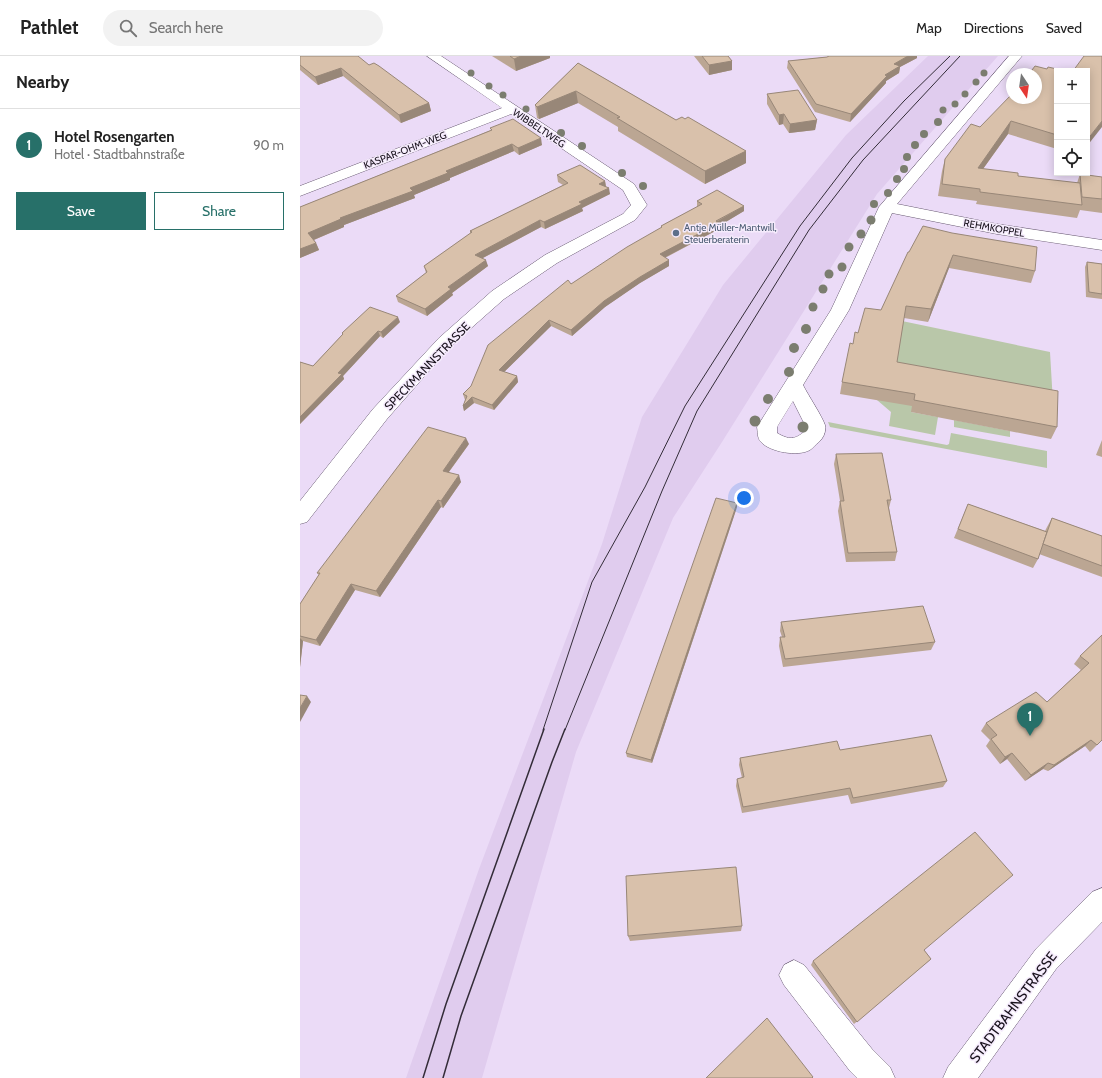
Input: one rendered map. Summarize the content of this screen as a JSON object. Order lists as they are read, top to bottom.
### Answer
{
  "streets": {
    "street": [
      "WIBBELTWEG",
      "KASPAR-OHM-WEG",
      "REHMKOPPEL",
      "SPECKMANNSTRASSE",
      "STADTBAHNSTRASSE"
    ]
  },
  "crossings": [
    ["WIBBELTWEG", "KASPAR-OHM-WEG"],
    ["WIBBELTWEG", "SPECKMANNSTRASSE"]
  ],
  "places": ["Antje Müller-Mantwill, Steuerberaterin"],
  "north": "bottom",
  "page": {
    "header": "Pathlet",
    "search": "Search here",
    "nav": ["Map", "Directions", "Saved"],
    "heading": "Nearby",
    "map_buttons": ["+", "−"],
    "list": [
      {
        "mark": "1",
        "name": "Hotel Rosengarten",
        "note": "Hotel · Stadtbahnstraße",
        "value": "90 m"
      }
    ],
    "buttons": ["Save", "Share"],
    "pins": "1"
  }
}
